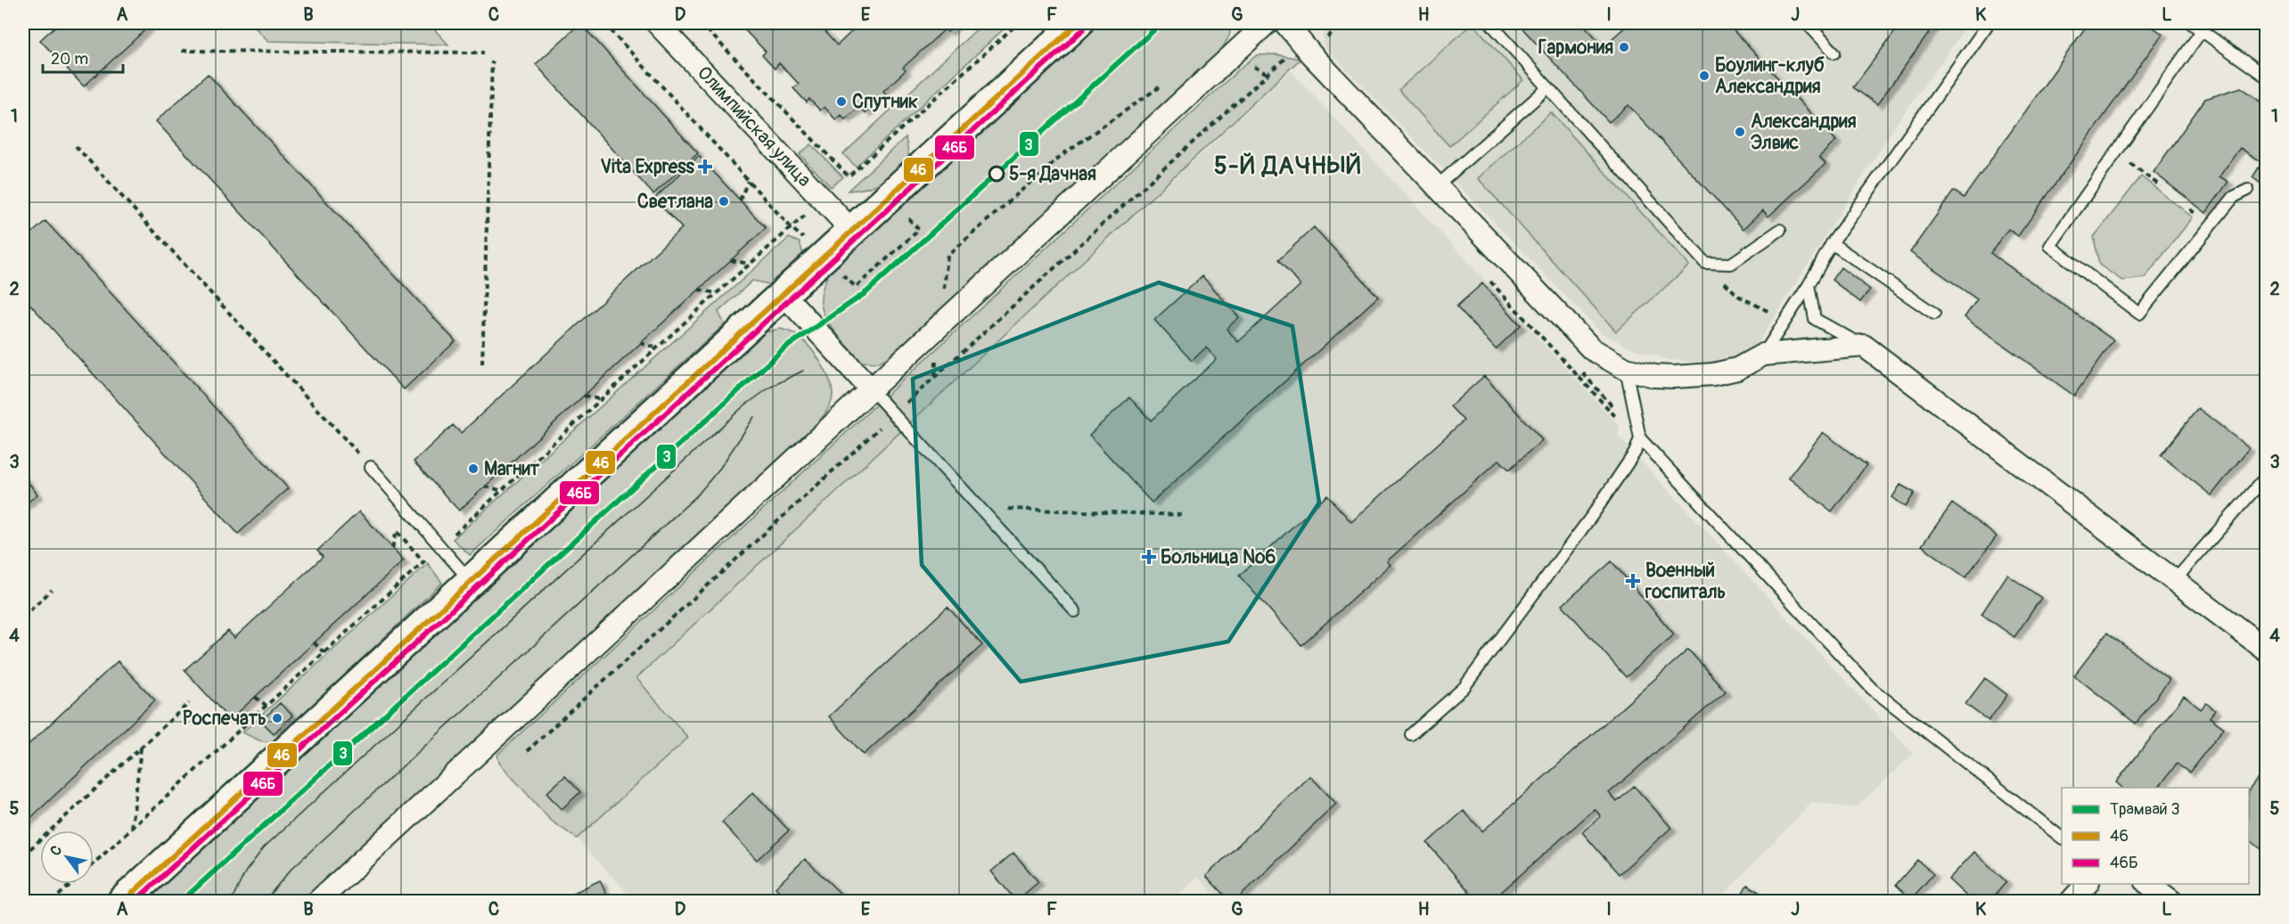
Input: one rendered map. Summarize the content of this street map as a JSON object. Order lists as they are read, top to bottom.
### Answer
{
  "streets": {
    "street": ["Олимпийская улица"]
  },
  "districts": ["5-Й ДАЧНЫЙ"],
  "places": {
    "other": [
      "Гармония",
      "Боулинг-клуб Александрия",
      "Спутник",
      "Александрия Элвис",
      "5-я Дачная",
      "Светлана",
      "Магнит",
      "Роспечать"
    ],
    "health": ["Vita Express", "Больница №6", "Военный госпиталь"]
  },
  "lines": ["tram line 3", "transit line 46", "transit line 46Б"],
  "legend": ["Трамвай 3", "46", "46Б"],
  "scale_bar": "20 m",
  "north": "top left",
  "grid": {
    "columns": [
      "A",
      "B",
      "C",
      "D",
      "E",
      "F",
      "G",
      "H",
      "I",
      "J",
      "K",
      "L"
    ],
    "rows": [
      "1",
      "2",
      "3",
      "4",
      "5"
    ]
  }
}
